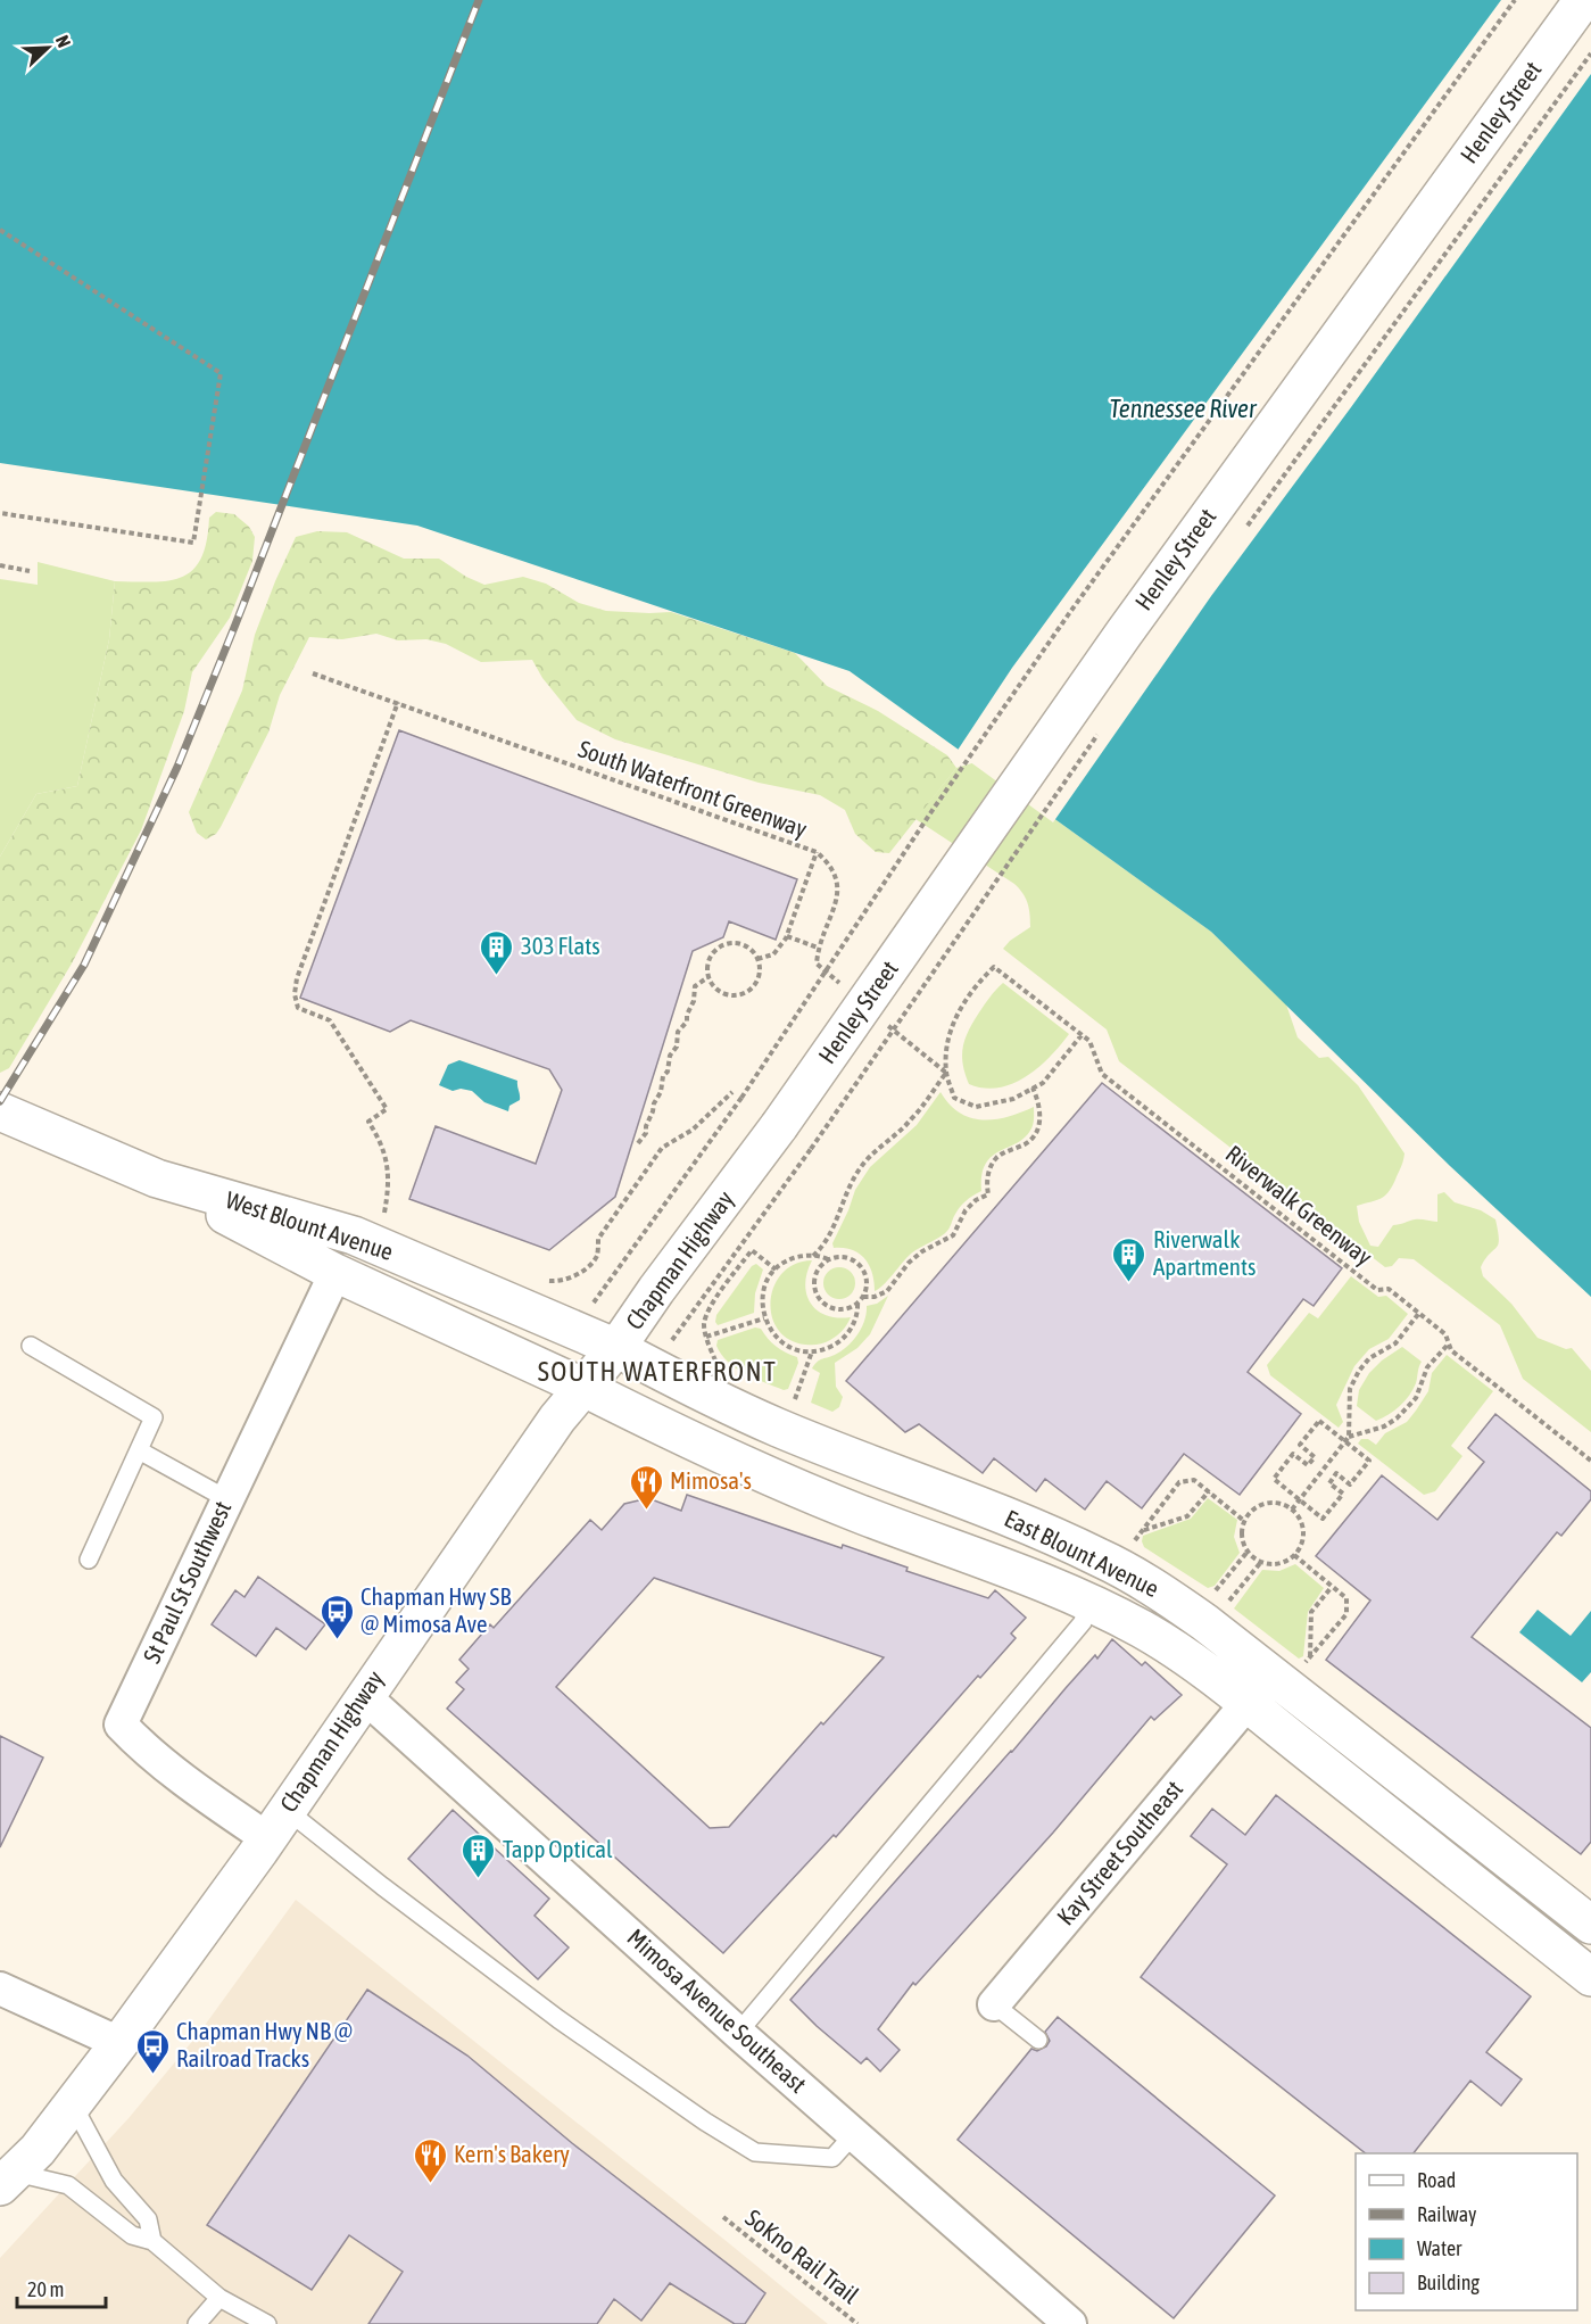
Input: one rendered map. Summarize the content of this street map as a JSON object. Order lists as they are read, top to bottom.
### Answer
{
  "streets": {
    "main road": [
      "Henley Street",
      "West Blount Avenue",
      "Chapman Highway",
      "East Blount Avenue"
    ],
    "street": ["St Paul St Southwest", "Kay Street Southeast", "Mimosa Avenue Southeast"],
    "path": ["South Waterfront Greenway", "Riverwalk Greenway", "SoKno Rail Trail"]
  },
  "crossings": [
    ["Henley Street", "Chapman Highway"],
    ["West Blount Avenue", "Chapman Highway"],
    ["West Blount Avenue", "East Blount Avenue"],
    ["Chapman Highway", "East Blount Avenue"],
    ["Chapman Highway", "St Paul St Southwest"],
    ["Chapman Highway", "Mimosa Avenue Southeast"]
  ],
  "districts": ["SOUTH WATERFRONT"],
  "water": ["Tennessee River"],
  "places": {
    "building": ["303 Flats", "Riverwalk Apartments", "Tapp Optical"],
    "restaurant": ["Mimosa's", "Kern's Bakery"],
    "bus stop": ["Chapman Hwy SB @ Mimosa Ave", "Chapman Hwy NB @ Railroad Tracks"]
  },
  "legend": [
    "Road",
    "Railway",
    "Water",
    "Building"
  ],
  "scale_bar": "20 m",
  "north": "top right"
}
